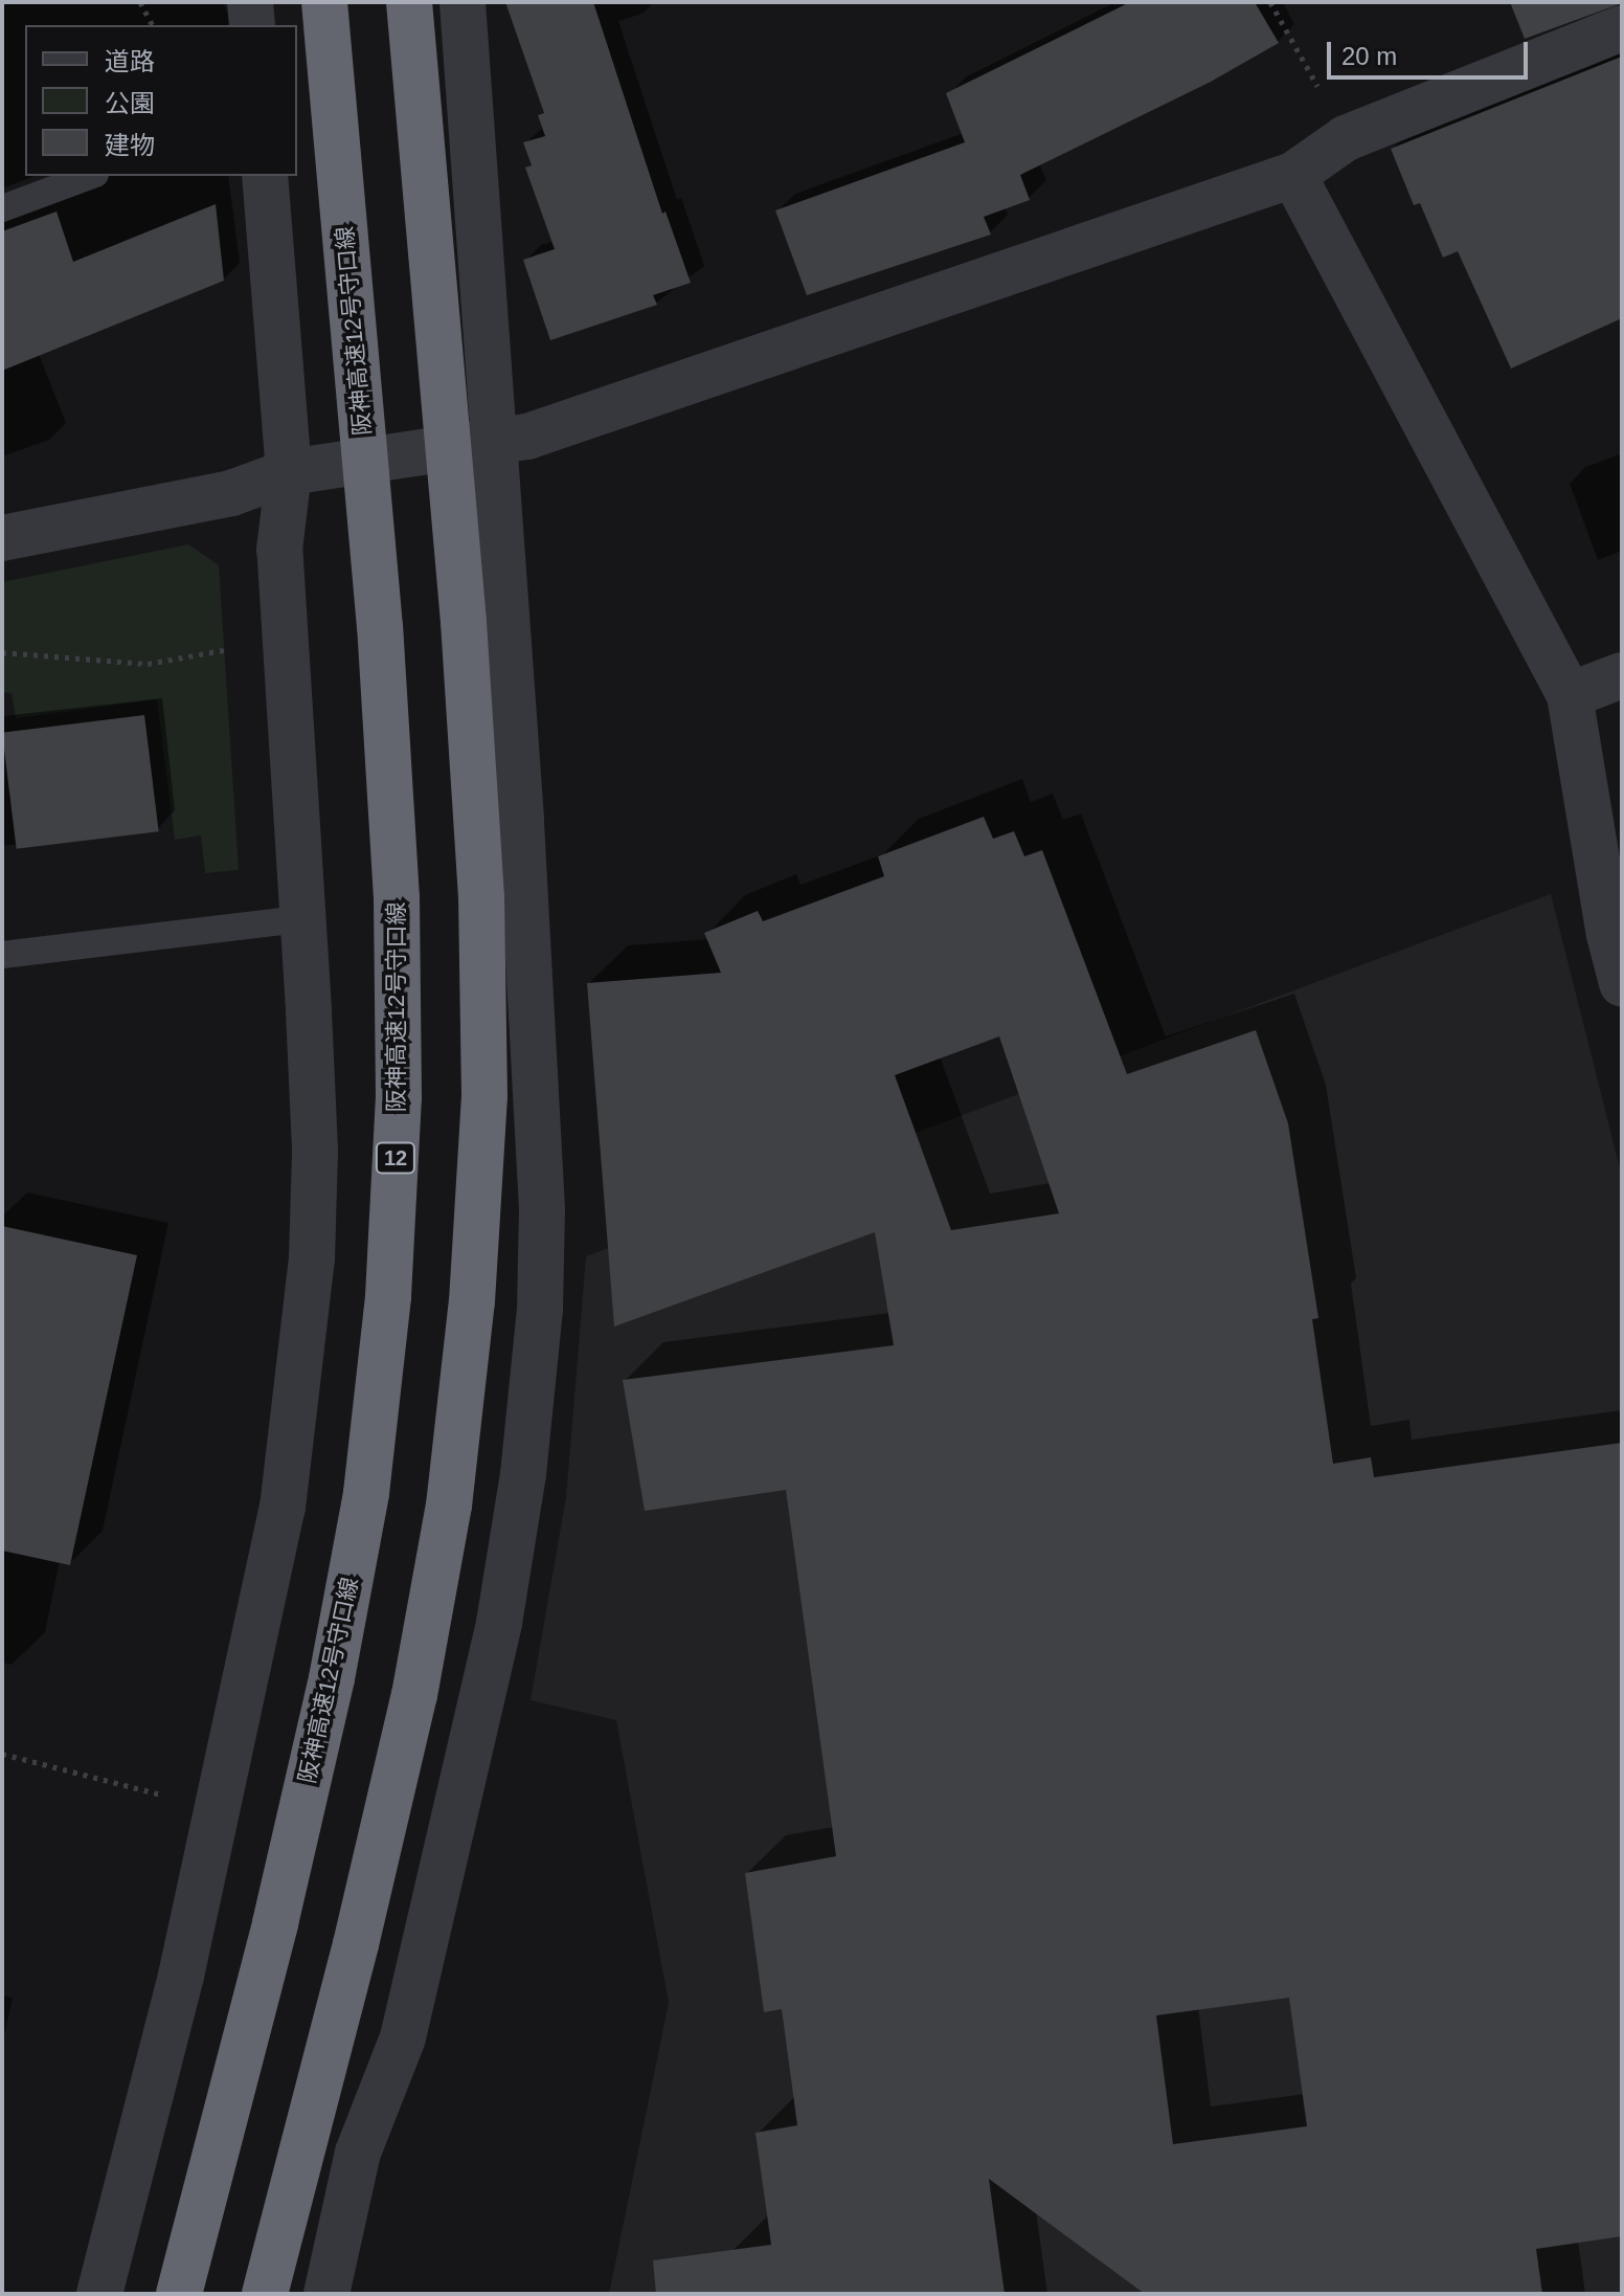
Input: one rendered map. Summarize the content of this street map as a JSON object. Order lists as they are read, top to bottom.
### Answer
{
  "streets": {
    "highway": ["阪神高速12号守口線", "12"]
  },
  "legend": ["道路", "公園", "建物"],
  "scale_bar": "20 m"
}
